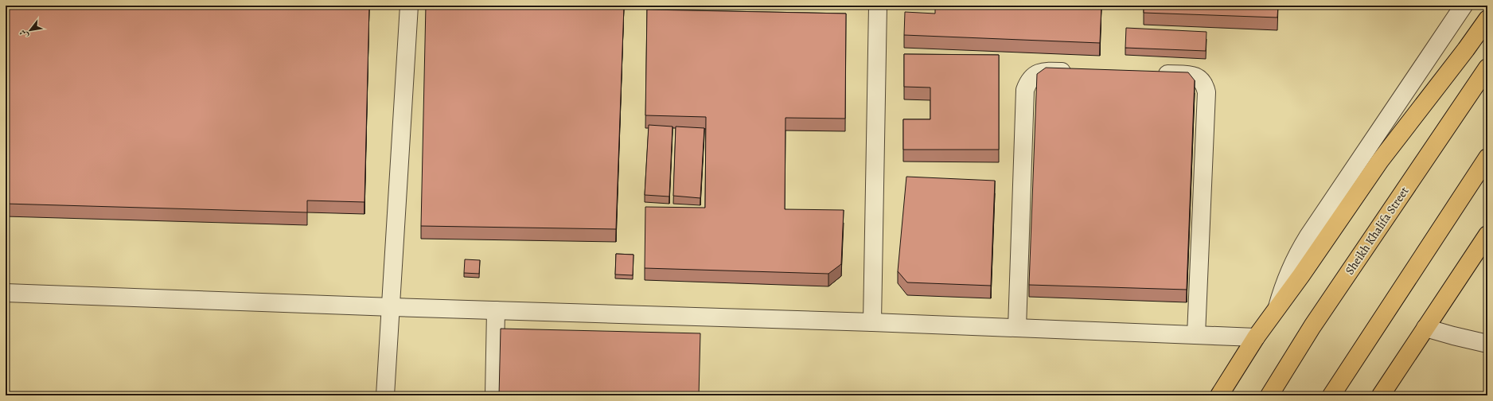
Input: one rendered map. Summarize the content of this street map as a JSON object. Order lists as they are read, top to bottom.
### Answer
{
  "streets": {
    "main road": ["Sheikh Khalifa Street"]
  },
  "north": "bottom left"
}
